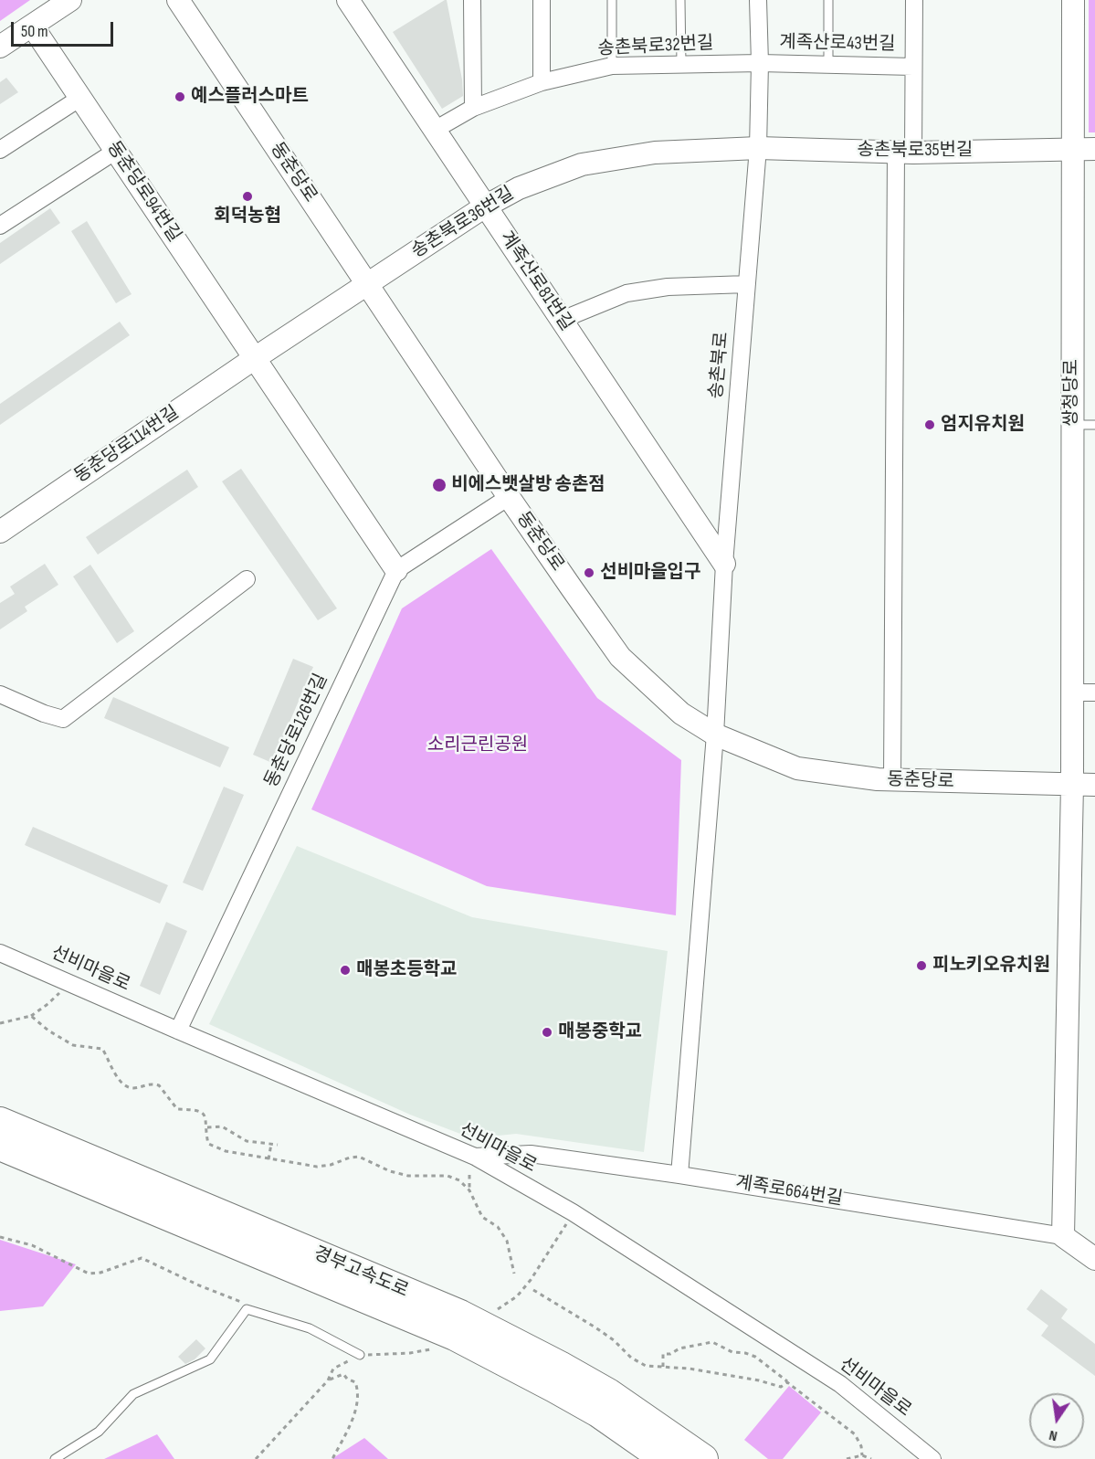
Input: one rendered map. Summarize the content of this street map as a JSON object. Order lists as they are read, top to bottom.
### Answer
{
  "streets": {
    "highway": ["경부고속도로"],
    "main road": [
      "송촌북로35번길",
      "동춘당로",
      "동춘당로94번길",
      "송촌북로36번길",
      "계족산로81번길",
      "쌍청당로",
      "동춘당로114번길",
      "계족로664번길"
    ],
    "street": [
      "계족산로43번길",
      "송촌북로32번길",
      "송촌북로",
      "동춘당로126번길",
      "선비마을로"
    ]
  },
  "crossings": [
    ["계족산로43번길", "송촌북로32번길"],
    ["계족산로43번길", "송촌북로35번길"],
    ["계족산로43번길", "동춘당로"],
    ["계족산로43번길", "송촌북로"],
    ["송촌북로32번길", "계족산로81번길"],
    ["송촌북로32번길", "송촌북로"],
    ["송촌북로35번길", "송촌북로36번길"],
    ["송촌북로35번길", "송촌북로"],
    ["송촌북로35번길", "쌍청당로"],
    ["동춘당로", "송촌북로36번길"],
    ["동춘당로", "송촌북로"],
    ["동춘당로", "쌍청당로"],
    ["동춘당로", "동춘당로114번길"],
    ["동춘당로94번길", "동춘당로114번길"],
    ["송촌북로36번길", "계족산로81번길"],
    ["송촌북로36번길", "송촌북로"],
    ["송촌북로36번길", "동춘당로114번길"],
    ["계족산로81번길", "송촌북로"],
    ["송촌북로", "계족로664번길"],
    ["쌍청당로", "계족로664번길"],
    ["동춘당로126번길", "선비마을로"],
    ["선비마을로", "계족로664번길"]
  ],
  "parks": ["소리근린공원"],
  "places": [
    "예스플러스마트",
    "회덕농협",
    "엄지유치원",
    "비에스뱃살방 송촌점",
    "선비마을입구",
    "피노키오유치원",
    "매봉초등학교",
    "매봉중학교"
  ],
  "scale_bar": "50 m",
  "north": "bottom"
}
